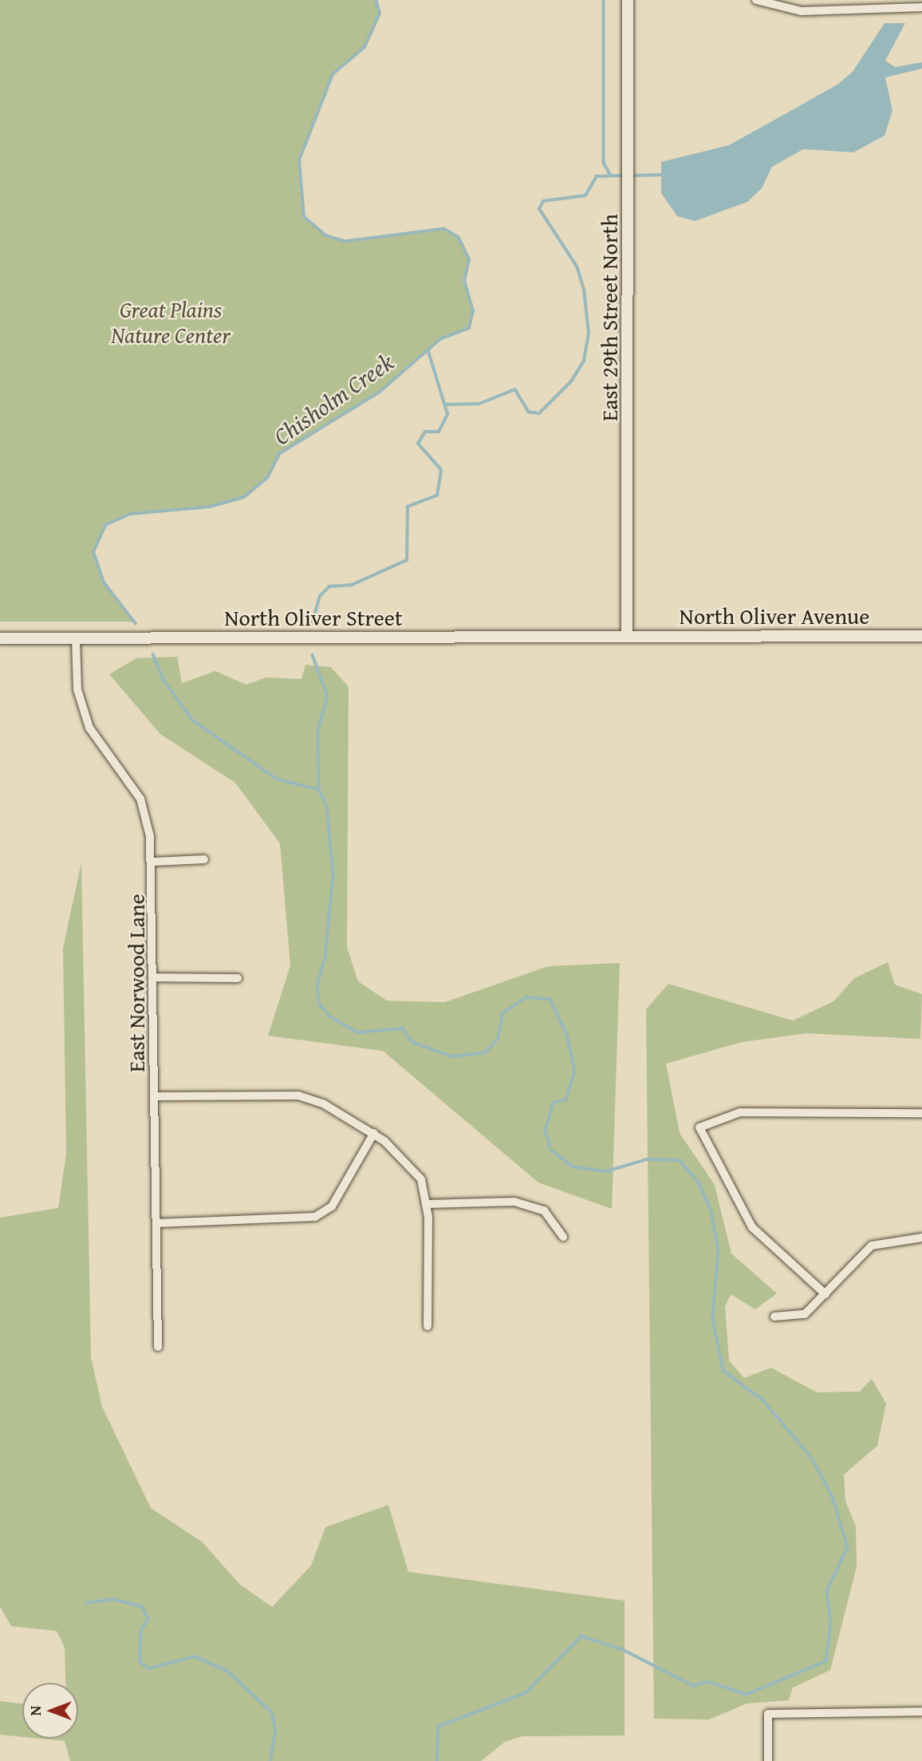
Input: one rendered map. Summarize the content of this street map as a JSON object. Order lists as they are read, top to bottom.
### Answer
{
  "streets": {
    "main road": ["East 29th Street North", "North Oliver Avenue", "North Oliver Street"],
    "street": ["East Norwood Lane"]
  },
  "crossings": [
    ["East 29th Street North", "North Oliver Avenue"],
    ["East 29th Street North", "North Oliver Street"],
    ["North Oliver Avenue", "North Oliver Street"],
    ["North Oliver Street", "East Norwood Lane"]
  ],
  "water": ["Chisholm Creek"],
  "parks": ["Great Plains Nature Center"],
  "north": "left"
}
